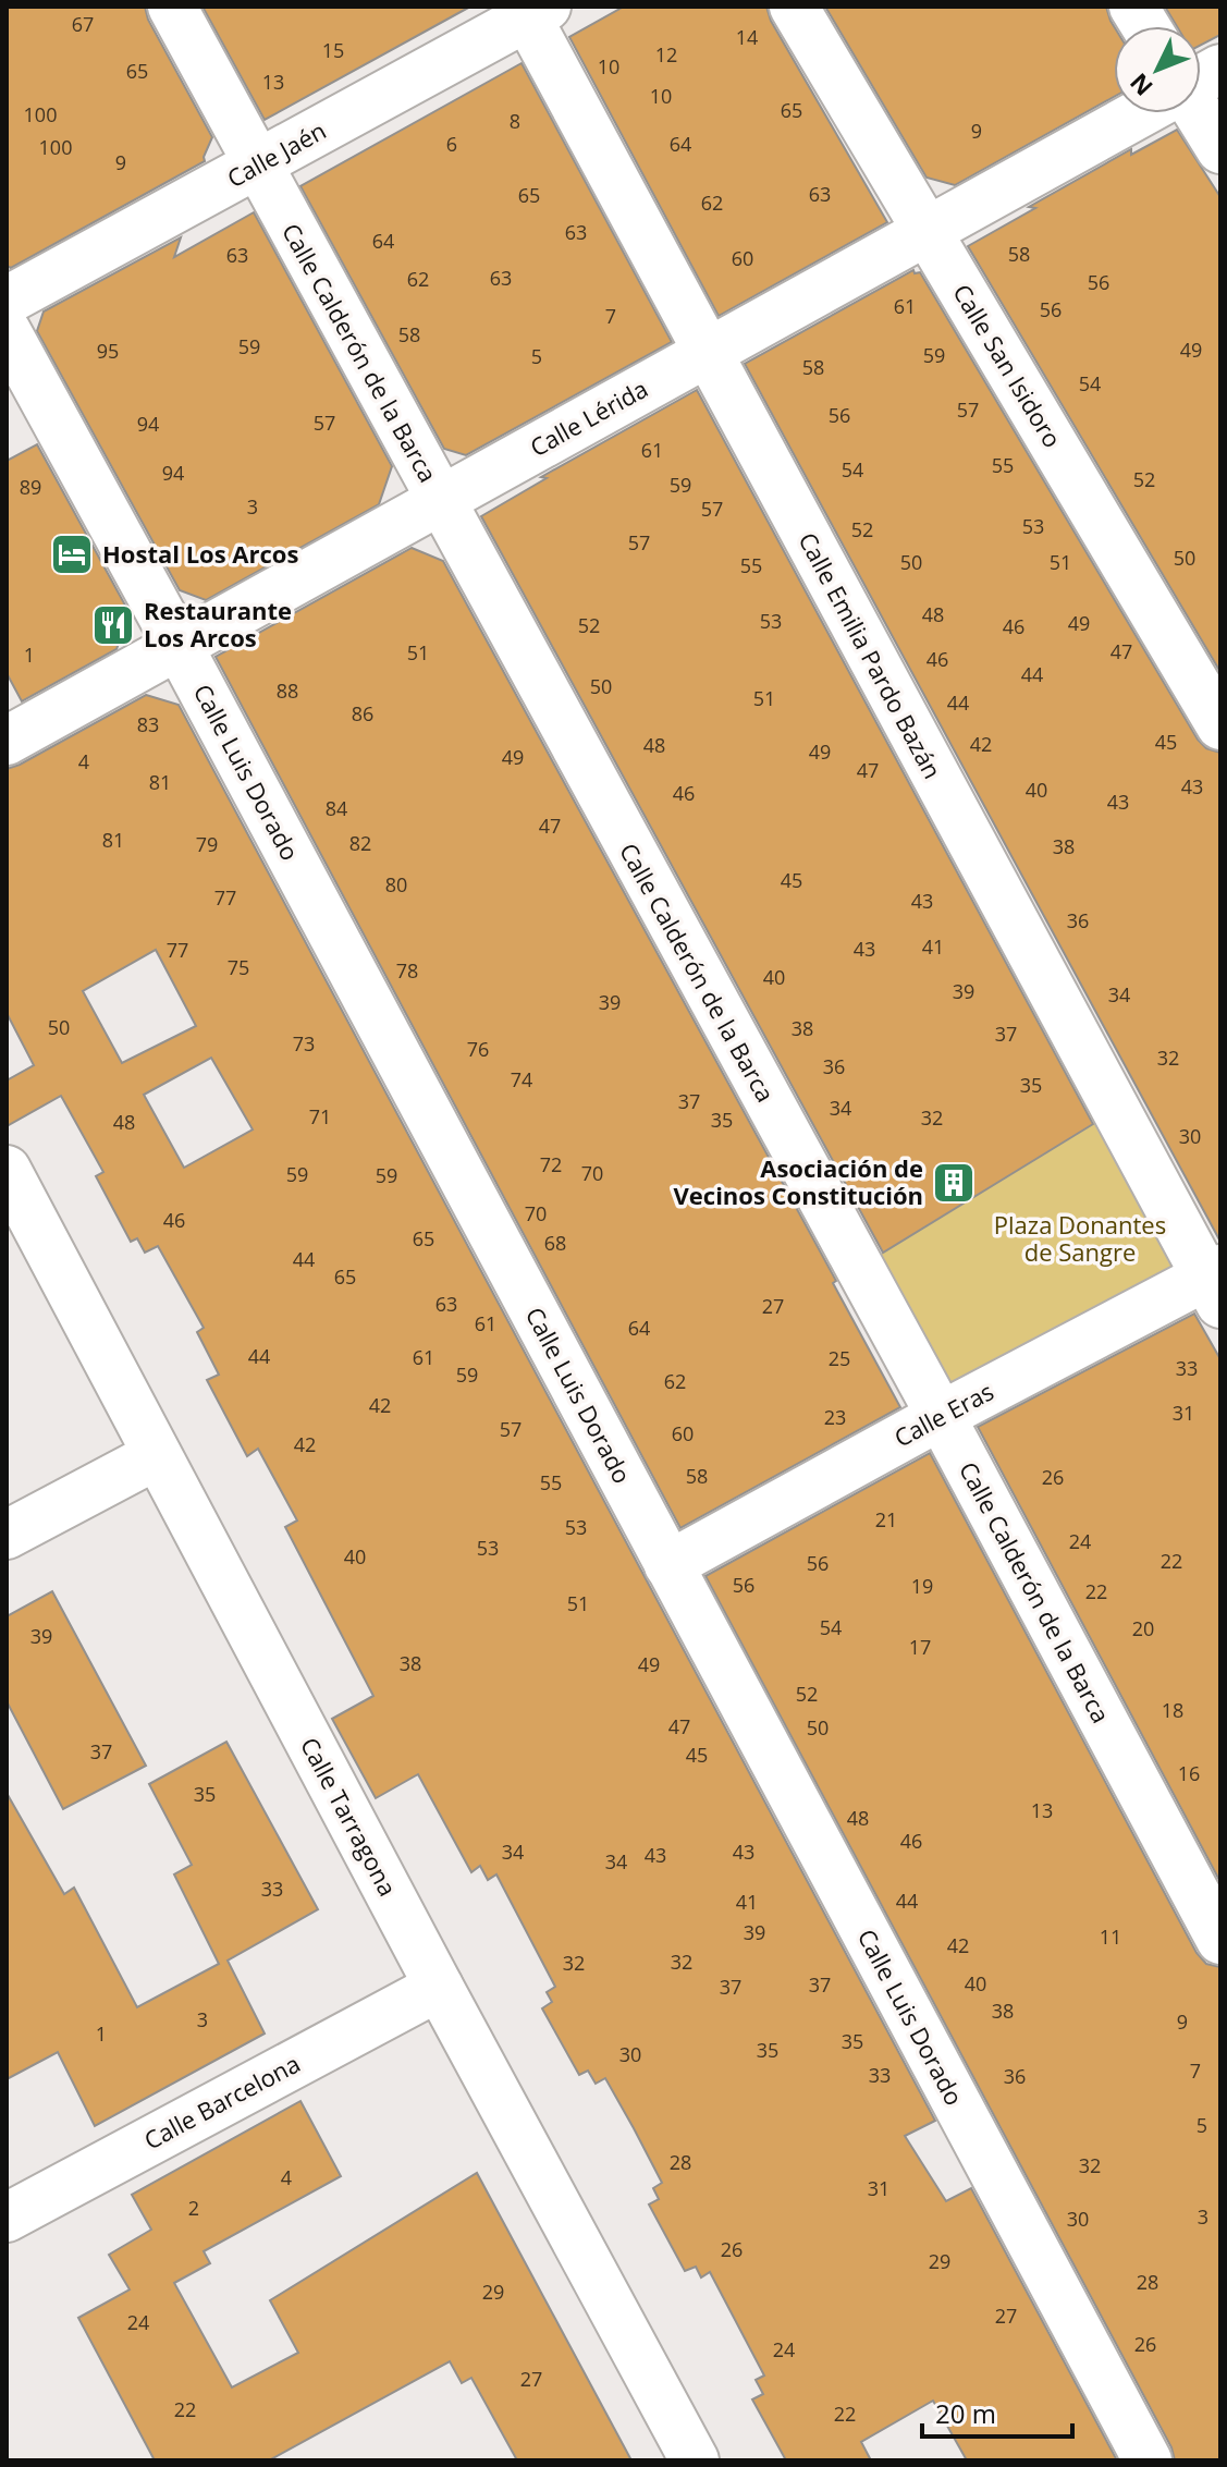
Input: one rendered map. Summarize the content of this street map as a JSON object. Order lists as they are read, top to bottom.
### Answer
{
  "streets": {
    "street": [
      "Calle Jaén",
      "Calle Calderón de la Barca",
      "Calle San Isidoro",
      "Calle Lérida",
      "Calle Emilia Pardo Bazán",
      "Calle Luis Dorado",
      "Calle Eras",
      "Calle Tarragona",
      "Calle Barcelona"
    ]
  },
  "crossings": [
    ["Calle Jaén", "Calle Calderón de la Barca"],
    ["Calle Jaén", "Calle Emilia Pardo Bazán"],
    ["Calle Calderón de la Barca", "Calle Lérida"],
    ["Calle Calderón de la Barca", "Calle Eras"],
    ["Calle San Isidoro", "Calle Lérida"],
    ["Calle Lérida", "Calle Emilia Pardo Bazán"],
    ["Calle Lérida", "Calle Luis Dorado"],
    ["Calle Emilia Pardo Bazán", "Calle Eras"],
    ["Calle Luis Dorado", "Calle Eras"],
    ["Calle Tarragona", "Calle Barcelona"]
  ],
  "parks": ["Plaza Donantes de Sangre"],
  "places": {
    "hotel": ["Hostal Los Arcos"],
    "restaurant": ["Restaurante Los Arcos"],
    "building": ["Asociación de Vecinos Constitución"]
  },
  "house_numbers": [
    "67",
    "14",
    "15",
    "12",
    "10",
    "65",
    "13",
    "10",
    "65",
    "100",
    "8",
    "9",
    "6",
    "64",
    "100",
    "9",
    "63",
    "65",
    "62",
    "63",
    "64",
    "58",
    "63",
    "60",
    "63",
    "62",
    "56",
    "61",
    "56",
    "7",
    "58",
    "59",
    "49",
    "95",
    "59",
    "5",
    "58",
    "54",
    "57",
    "56",
    "57",
    "94",
    "61",
    "55",
    "54",
    "94",
    "52",
    "59",
    "89",
    "3",
    "57",
    "53",
    "52",
    "57",
    "50",
    "50",
    "51",
    "55",
    "48",
    "53",
    "49",
    "52",
    "46",
    "47",
    "51",
    "1",
    "46",
    "44",
    "50",
    "88",
    "51",
    "44",
    "86",
    "83",
    "45",
    "42",
    "48",
    "49",
    "49",
    "4",
    "47",
    "81",
    "43",
    "40",
    "46",
    "43",
    "84",
    "47",
    "81",
    "82",
    "79",
    "38",
    "45",
    "80",
    "77",
    "43",
    "36",
    "41",
    "43",
    "77",
    "75",
    "78",
    "40",
    "39",
    "34",
    "39",
    "50",
    "38",
    "37",
    "73",
    "76",
    "32",
    "36",
    "74",
    "35",
    "37",
    "34",
    "71",
    "32",
    "35",
    "48",
    "30",
    "72",
    "70",
    "59",
    "59",
    "70",
    "46",
    "65",
    "68",
    "44",
    "65",
    "63",
    "27",
    "61",
    "64",
    "44",
    "61",
    "25",
    "33",
    "59",
    "62",
    "42",
    "31",
    "23",
    "57",
    "60",
    "42",
    "58",
    "26",
    "55",
    "21",
    "53",
    "24",
    "53",
    "40",
    "22",
    "56",
    "56",
    "19",
    "22",
    "51",
    "54",
    "20",
    "39",
    "17",
    "38",
    "49",
    "52",
    "18",
    "47",
    "50",
    "37",
    "45",
    "16",
    "35",
    "13",
    "48",
    "46",
    "34",
    "43",
    "43",
    "34",
    "33",
    "44",
    "41",
    "39",
    "11",
    "42",
    "32",
    "32",
    "40",
    "37",
    "37",
    "38",
    "3",
    "9",
    "1",
    "35",
    "35",
    "30",
    "7",
    "33",
    "36",
    "5",
    "28",
    "32",
    "4",
    "31",
    "2",
    "3",
    "30",
    "26",
    "29",
    "28",
    "29",
    "27",
    "24",
    "26",
    "24",
    "27",
    "22",
    "22"
  ],
  "scale_bar": "20 m",
  "north": "bottom left"
}
